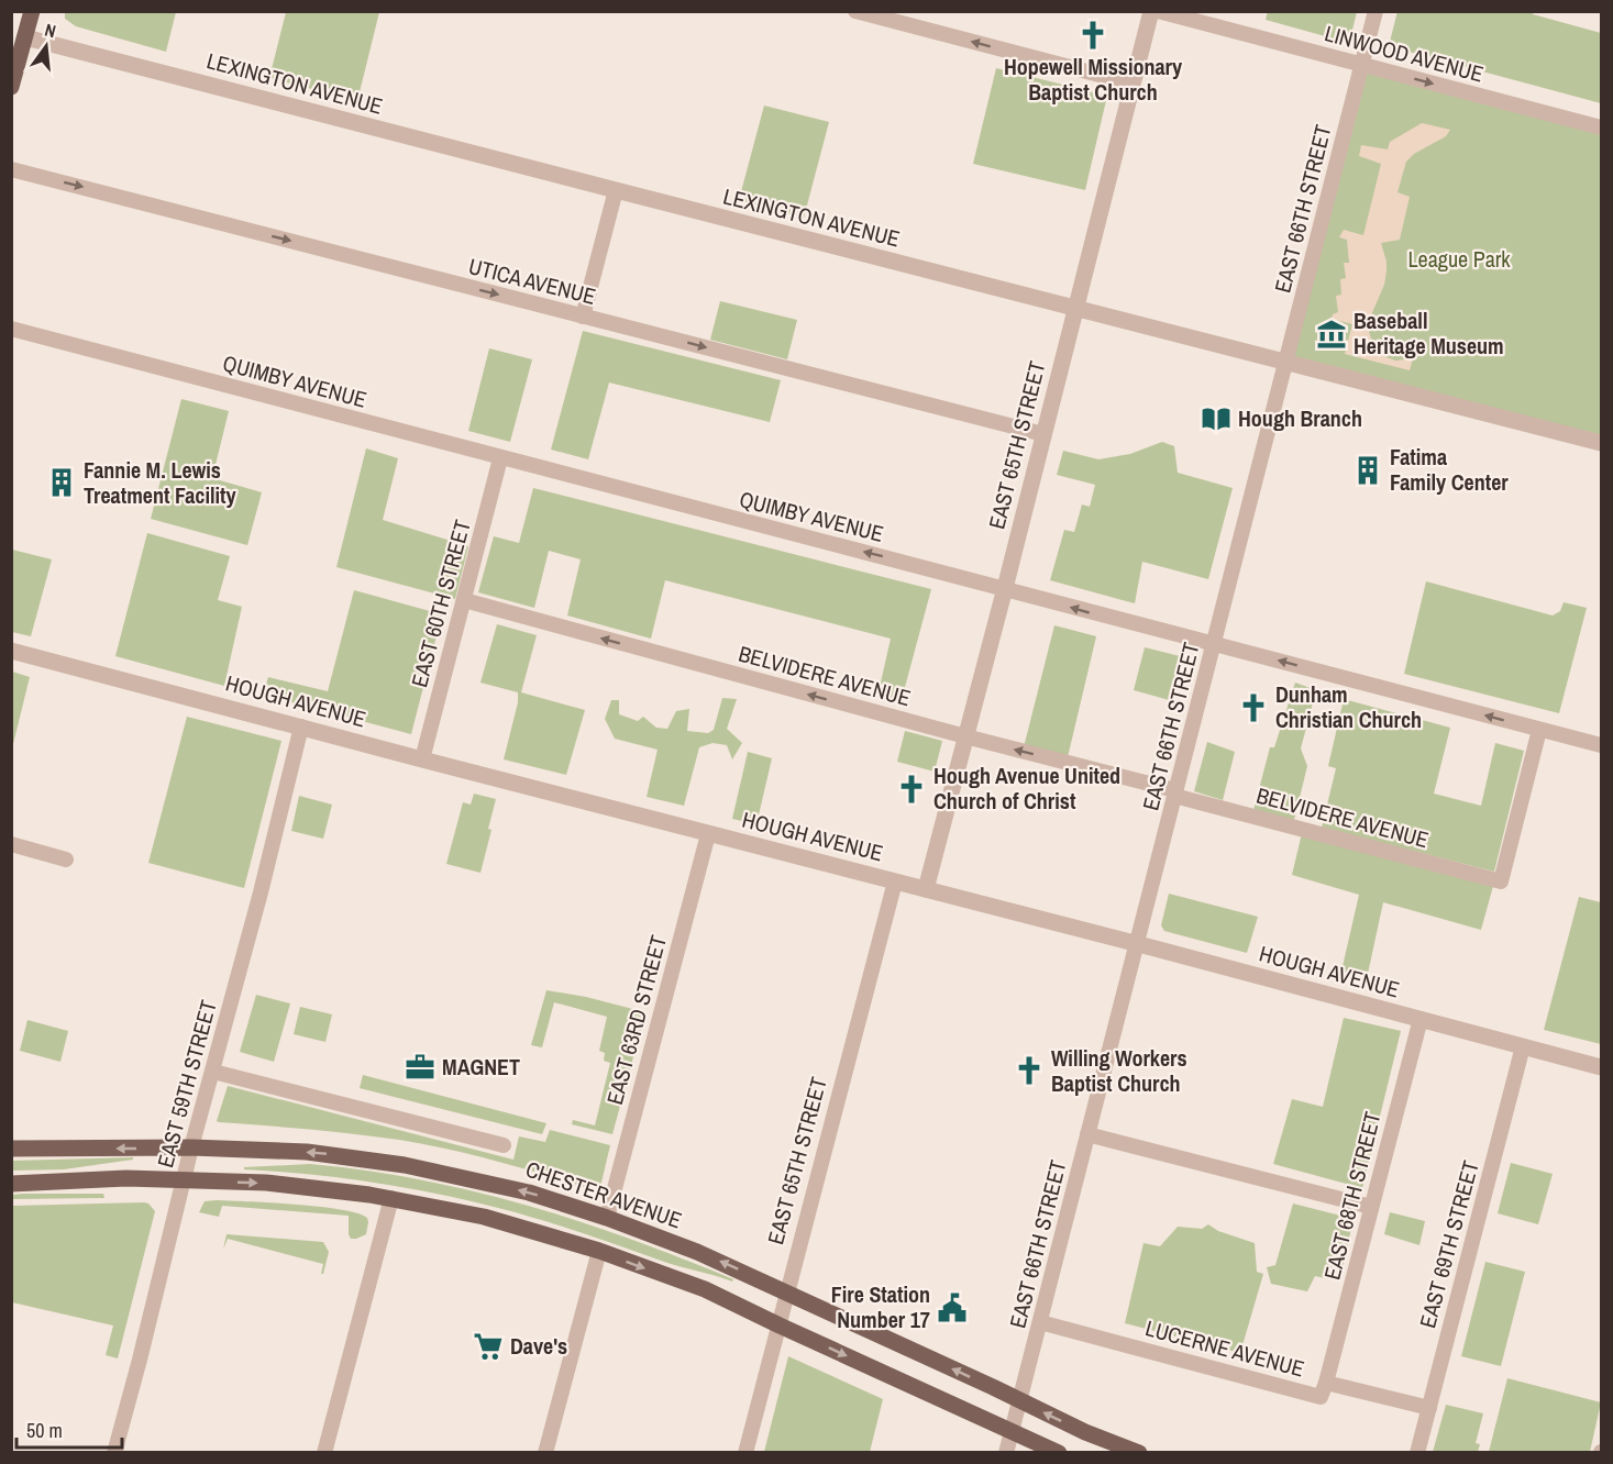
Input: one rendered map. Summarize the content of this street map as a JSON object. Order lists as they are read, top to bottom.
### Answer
{
  "streets": {
    "main road": ["CHESTER AVENUE"],
    "street": [
      "LINWOOD AVENUE",
      "LEXINGTON AVENUE",
      "EAST 66TH STREET",
      "UTICA AVENUE",
      "QUIMBY AVENUE",
      "EAST 65TH STREET",
      "EAST 60TH STREET",
      "BELVIDERE AVENUE",
      "HOUGH AVENUE",
      "EAST 63RD STREET",
      "EAST 59TH STREET",
      "EAST 68TH STREET",
      "EAST 69TH STREET",
      "LUCERNE AVENUE"
    ]
  },
  "crossings": [
    ["LINWOOD AVENUE", "EAST 66TH STREET"],
    ["LEXINGTON AVENUE", "EAST 66TH STREET"],
    ["LEXINGTON AVENUE", "EAST 65TH STREET"],
    ["EAST 66TH STREET", "QUIMBY AVENUE"],
    ["EAST 66TH STREET", "BELVIDERE AVENUE"],
    ["EAST 66TH STREET", "HOUGH AVENUE"],
    ["EAST 66TH STREET", "CHESTER AVENUE"],
    ["EAST 66TH STREET", "LUCERNE AVENUE"],
    ["UTICA AVENUE", "EAST 65TH STREET"],
    ["QUIMBY AVENUE", "EAST 65TH STREET"],
    ["QUIMBY AVENUE", "EAST 60TH STREET"],
    ["QUIMBY AVENUE", "BELVIDERE AVENUE"],
    ["EAST 65TH STREET", "BELVIDERE AVENUE"],
    ["EAST 65TH STREET", "HOUGH AVENUE"],
    ["EAST 65TH STREET", "CHESTER AVENUE"],
    ["EAST 60TH STREET", "BELVIDERE AVENUE"],
    ["EAST 60TH STREET", "HOUGH AVENUE"],
    ["HOUGH AVENUE", "EAST 63RD STREET"],
    ["HOUGH AVENUE", "EAST 59TH STREET"],
    ["HOUGH AVENUE", "EAST 68TH STREET"],
    ["HOUGH AVENUE", "EAST 69TH STREET"],
    ["EAST 63RD STREET", "CHESTER AVENUE"],
    ["EAST 59TH STREET", "CHESTER AVENUE"],
    ["EAST 68TH STREET", "LUCERNE AVENUE"],
    ["EAST 69TH STREET", "LUCERNE AVENUE"]
  ],
  "one_way": [
    "LINWOOD AVENUE",
    "UTICA AVENUE",
    "QUIMBY AVENUE",
    "BELVIDERE AVENUE"
  ],
  "parks": ["League Park"],
  "places": {
    "church": [
      "Hopewell Missionary Baptist Church",
      "Dunham Christian Church",
      "Hough Avenue United Church of Christ",
      "Willing Workers Baptist Church"
    ],
    "museum": ["Baseball Heritage Museum"],
    "library": ["Hough Branch"],
    "building": ["Fatima Family Center", "Fannie M. Lewis Treatment Facility"],
    "office": ["MAGNET"],
    "public building": ["Fire Station Number 17"],
    "supermarket": ["Dave's"]
  },
  "scale_bar": "50 m",
  "north": "top"
}
